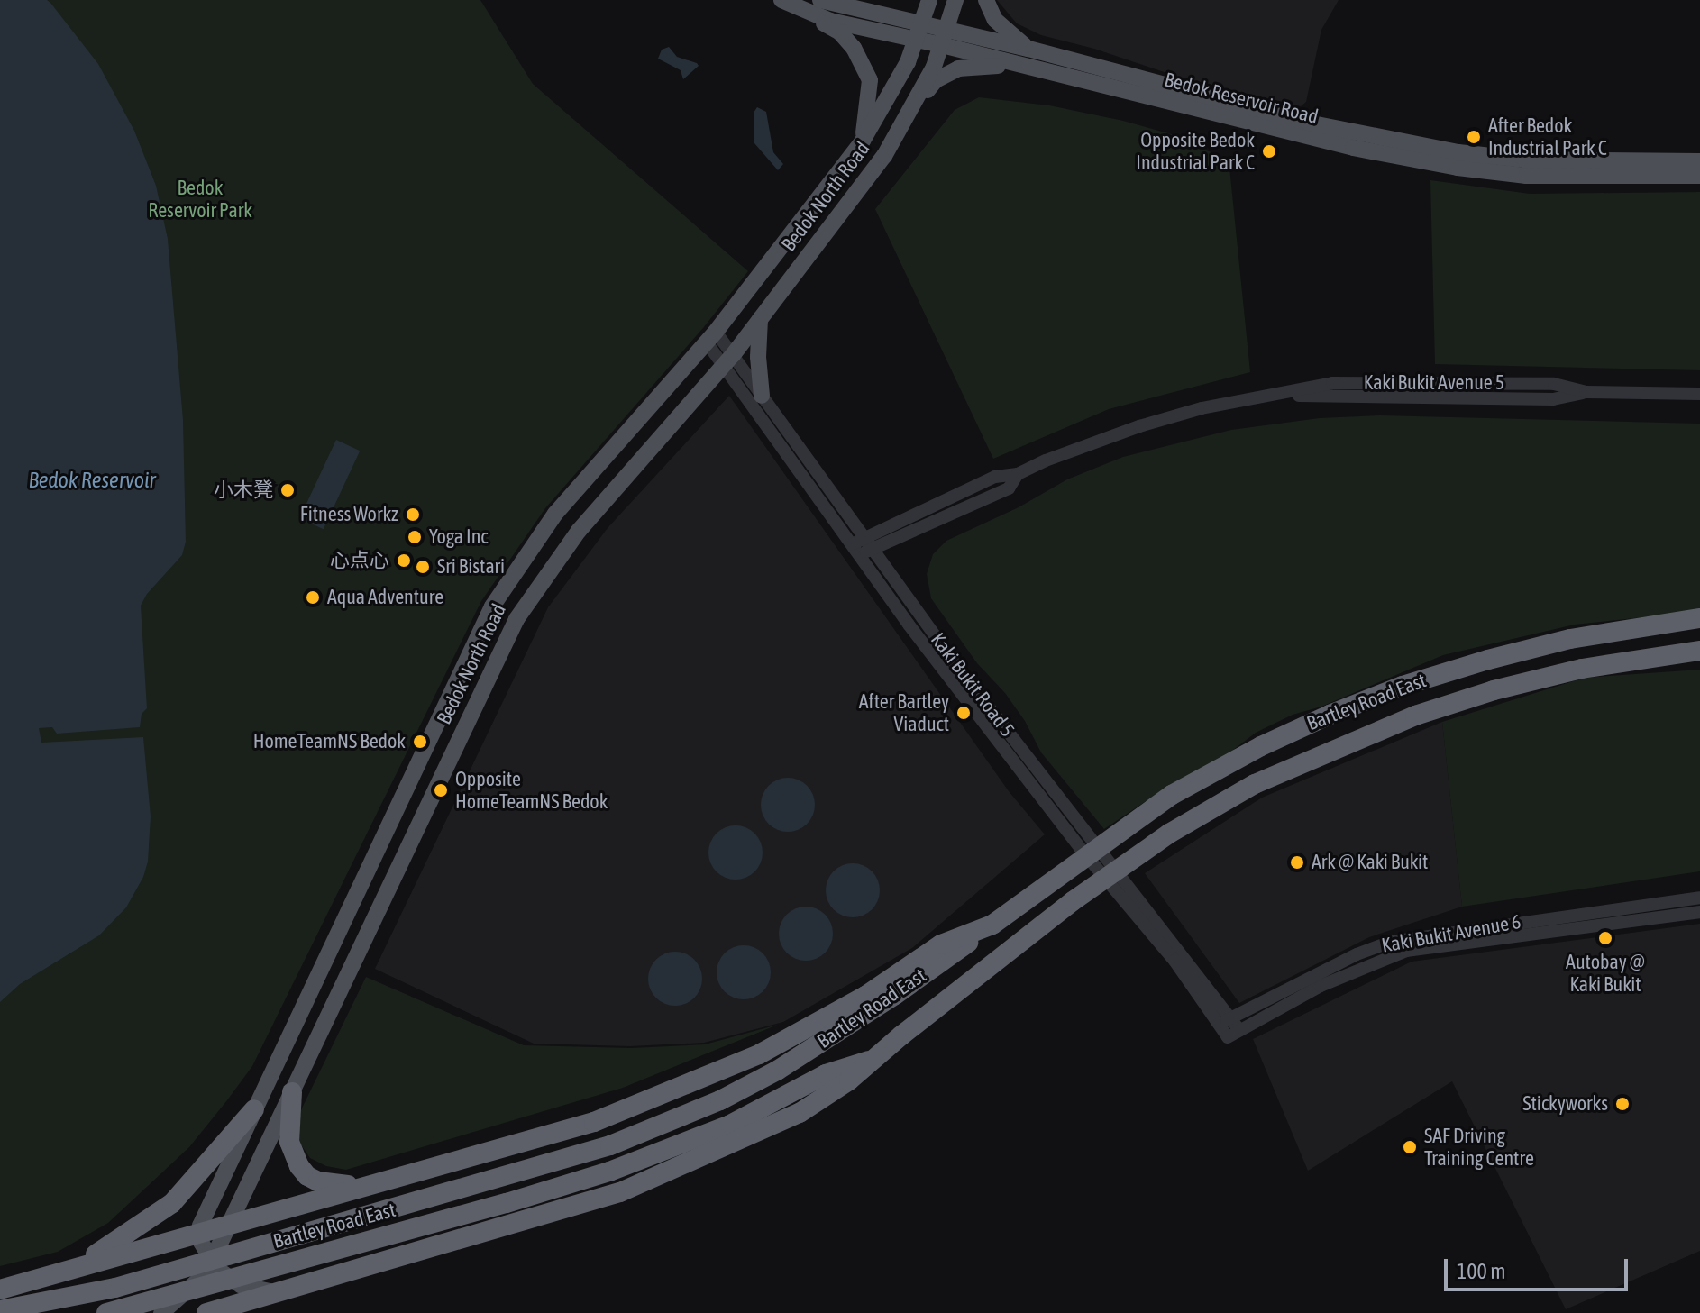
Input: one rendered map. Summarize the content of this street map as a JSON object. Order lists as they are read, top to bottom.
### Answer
{
  "streets": {
    "highway": ["Bartley Road East"],
    "main road": ["Bedok Reservoir Road", "Bedok North Road"],
    "street": ["Kaki Bukit Avenue 5", "Kaki Bukit Road 5", "Kaki Bukit Avenue 6"]
  },
  "crossings": [
    ["Bedok Reservoir Road", "Bedok North Road"],
    ["Bedok North Road", "Kaki Bukit Road 5"],
    ["Kaki Bukit Avenue 5", "Kaki Bukit Road 5"],
    ["Kaki Bukit Road 5", "Kaki Bukit Avenue 6"]
  ],
  "water": ["Bedok Reservoir"],
  "parks": ["Bedok Reservoir Park"],
  "places": [
    "After Bedok Industrial Park C",
    "Opposite Bedok Industrial Park C",
    "小木凳",
    "Fitness Workz",
    "Yoga Inc",
    "心点心",
    "Sri Bistari",
    "Aqua Adventure",
    "After Bartley Viaduct",
    "HomeTeamNS Bedok",
    "Opposite HomeTeamNS Bedok",
    "Ark @ Kaki Bukit",
    "Autobay @ Kaki Bukit",
    "Stickyworks",
    "SAF Driving Training Centre"
  ],
  "scale_bar": "100 m"
}
